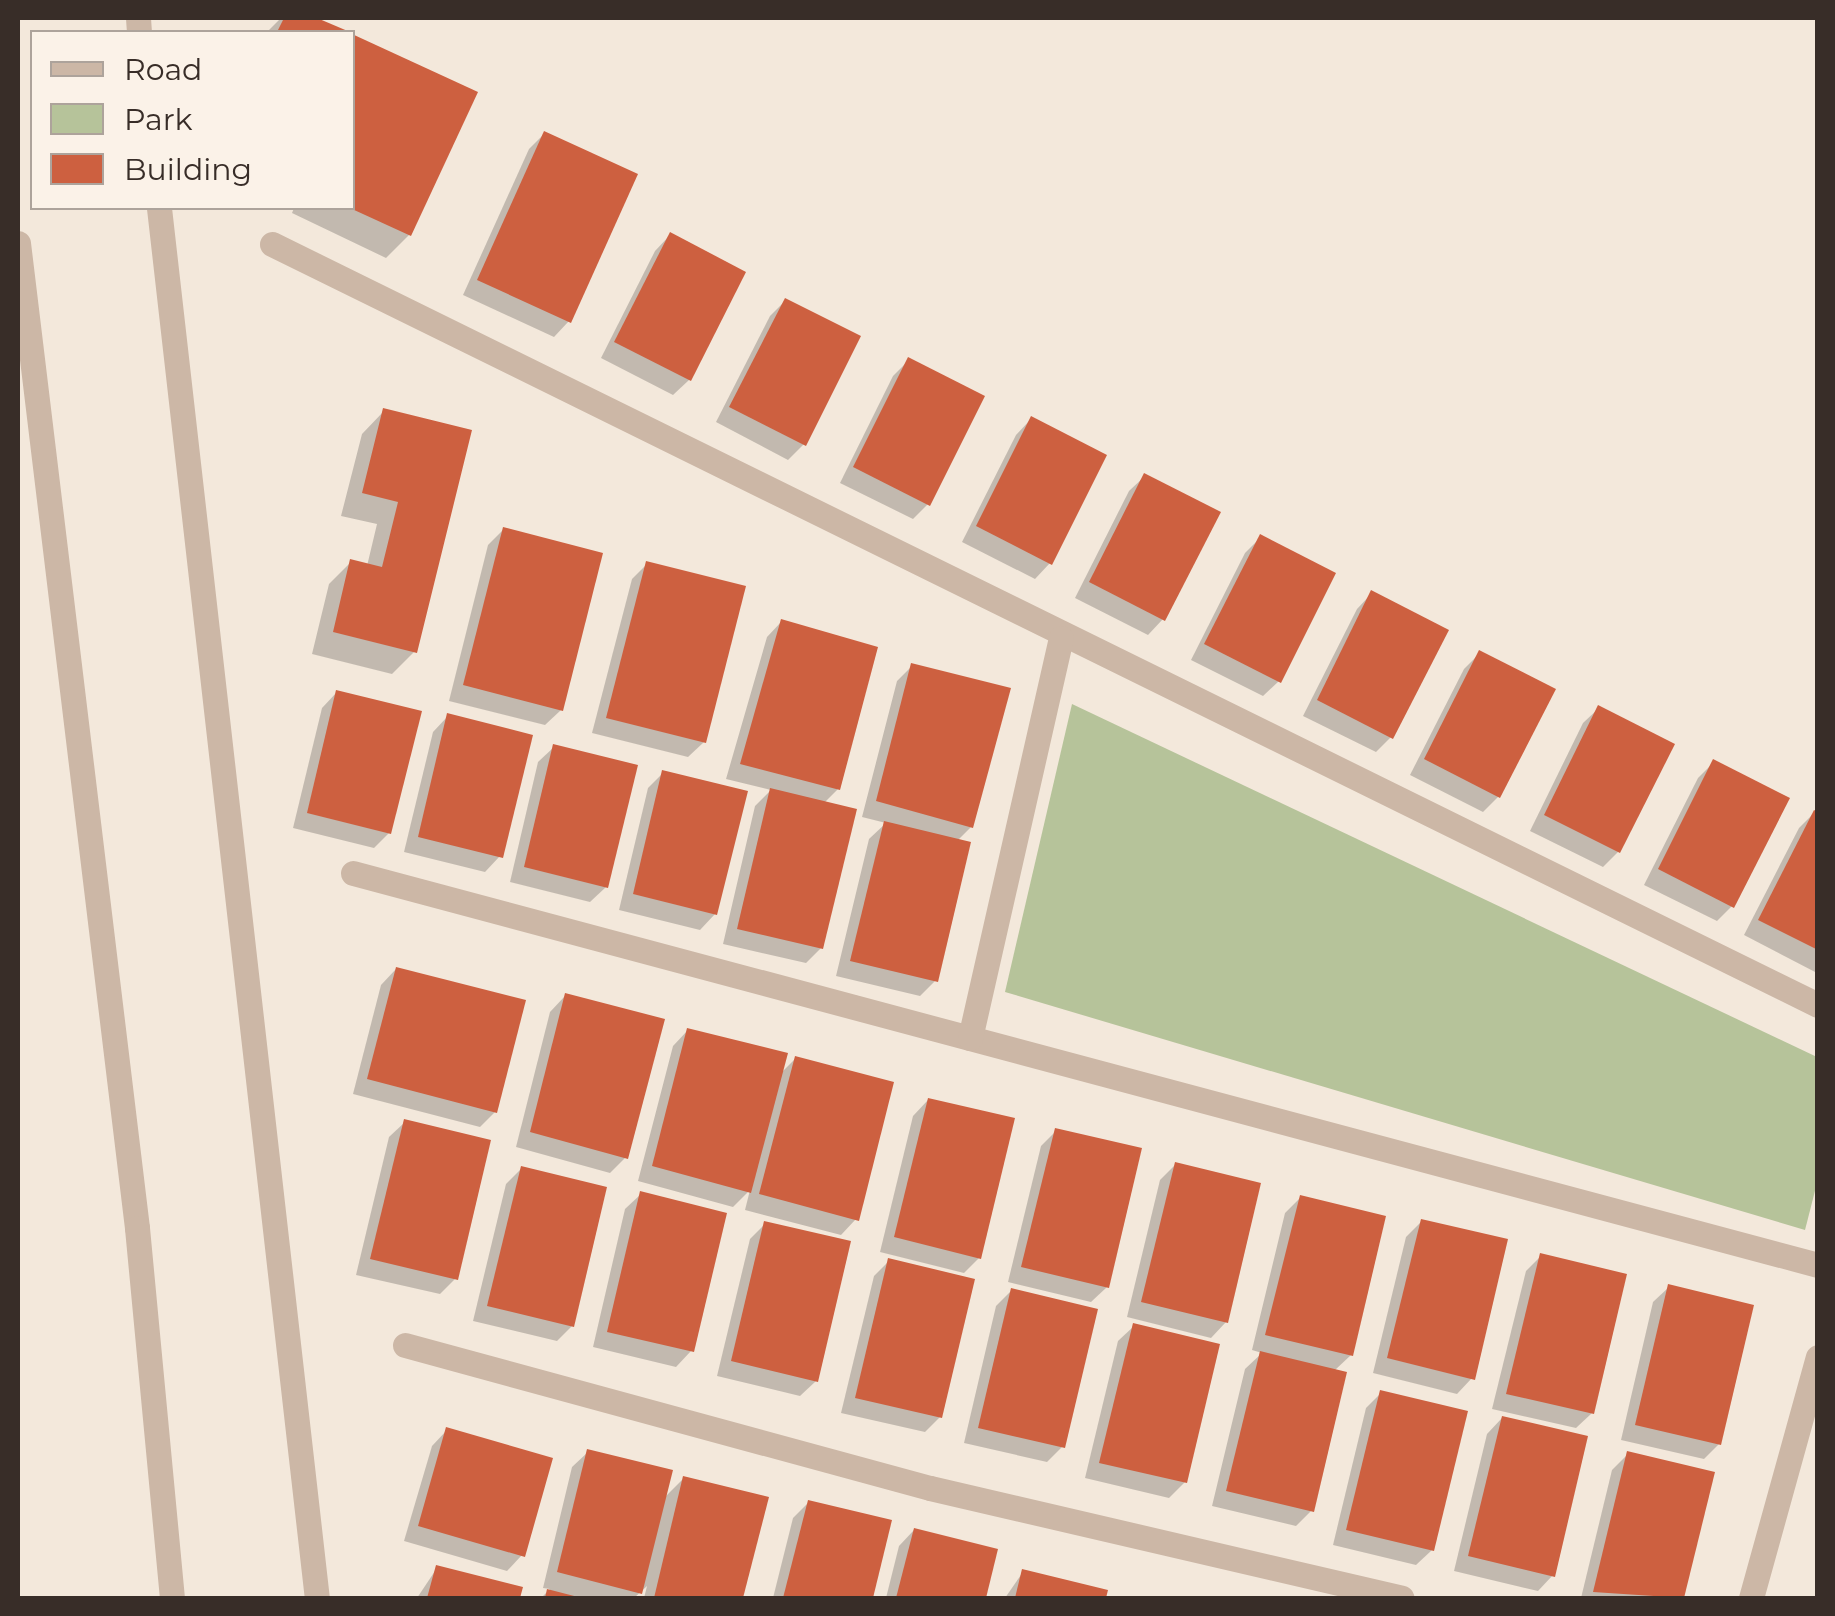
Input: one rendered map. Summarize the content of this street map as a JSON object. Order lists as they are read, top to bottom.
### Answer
{
  "legend": ["Road", "Park", "Building"]
}
